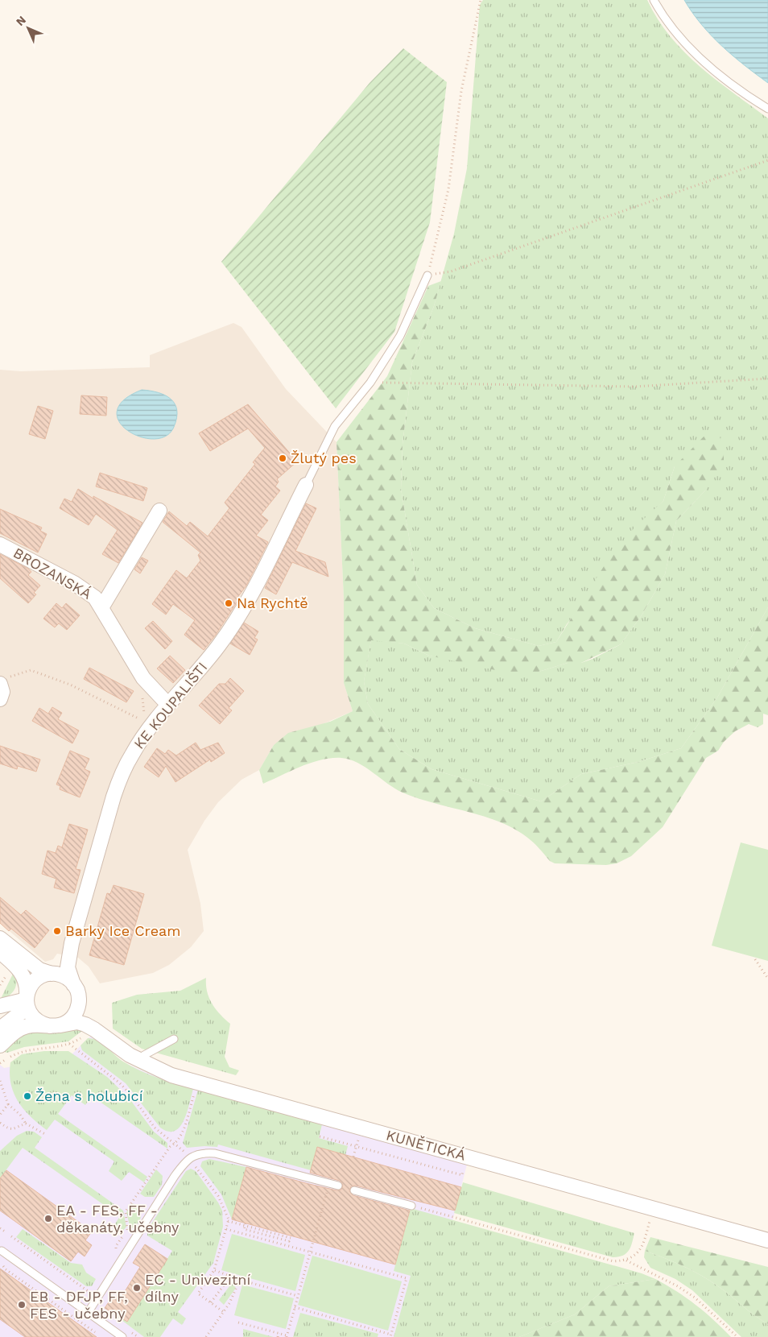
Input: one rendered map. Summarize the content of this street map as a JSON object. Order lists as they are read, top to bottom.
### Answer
{
  "streets": {
    "street": ["BROZANSKÁ", "KE KOUPALIŠTI", "KUNĚTICKÁ"]
  },
  "crossings": [
    ["BROZANSKÁ", "KE KOUPALIŠTI"],
    ["KE KOUPALIŠTI", "KUNĚTICKÁ"]
  ],
  "places": [
    "Žlutý pes",
    "Na Rychtě",
    "Barky Ice Cream",
    "Žena s holubicí",
    "EA - FES, FF - děkanáty, učebny",
    "EC - Univezitní dílny",
    "EB - DFJP, FF, FES - učebny"
  ],
  "north": "top left"
}
